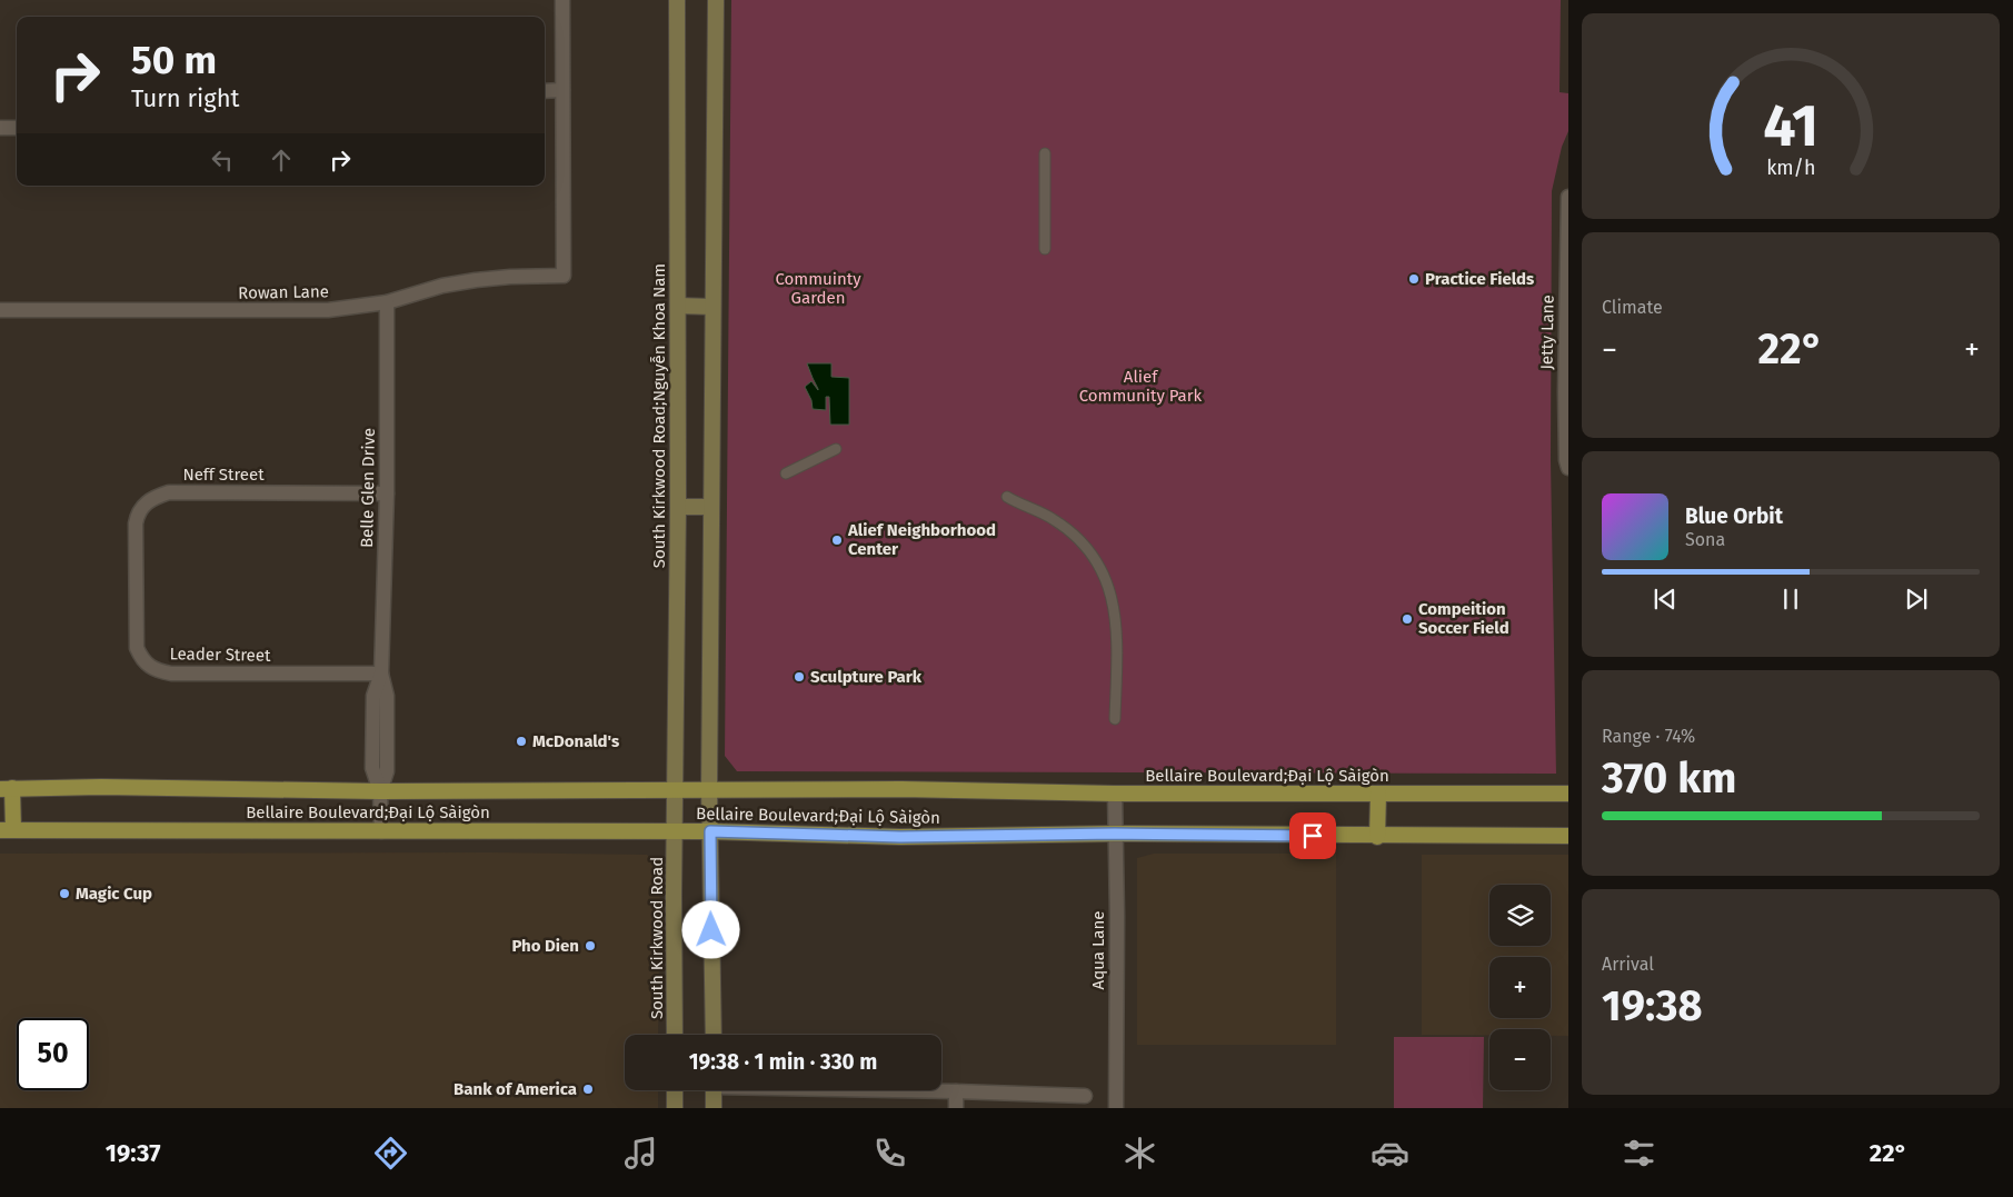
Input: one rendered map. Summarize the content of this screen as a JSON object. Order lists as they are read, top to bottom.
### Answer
{
  "streets": {
    "main road": ["South Kirkwood Road;Nguyễn Khoa Nam", "Bellaire Boulevard;Đại Lộ Sàigòn", "South Kirkwood Road"],
    "street": [
      "Rowan Lane",
      "Jetty Lane",
      "Neff Street",
      "Belle Glen Drive",
      "Leader Street",
      "Aqua Lane"
    ]
  },
  "crossings": [
    ["Rowan Lane", "Belle Glen Drive"],
    ["South Kirkwood Road;Nguyễn Khoa Nam", "Bellaire Boulevard;Đại Lộ Sàigòn"],
    ["South Kirkwood Road;Nguyễn Khoa Nam", "South Kirkwood Road"],
    ["Neff Street", "Belle Glen Drive"],
    ["Neff Street", "Leader Street"],
    ["Belle Glen Drive", "Leader Street"],
    ["Belle Glen Drive", "Bellaire Boulevard;Đại Lộ Sàigòn"],
    ["Bellaire Boulevard;Đại Lộ Sàigòn", "South Kirkwood Road"],
    ["Bellaire Boulevard;Đại Lộ Sàigòn", "Aqua Lane"]
  ],
  "parks": ["Commuinty Garden", "Alief Community Park"],
  "places": [
    "Practice Fields",
    "Alief Neighborhood Center",
    "Compeition Soccer Field",
    "Sculpture Park",
    "McDonald's",
    "Magic Cup",
    "Pho Dien",
    "Bank of America"
  ],
  "page": {
    "turn": ["50 m", "Turn right"],
    "tile": [
      "Climate",
      ["Range · 74%", "370 km"],
      ["Arrival", "19:38"]
    ],
    "heat": ["−", "22°", "+"],
    "song": ["Blue Orbit", "Sona"],
    "map_buttons": ["+", "−"],
    "limit": "50",
    "trip": "19:38 · 1 min · 330 m",
    "tabs": ["19:37", "22°"],
    "gauge": ["41", "km/h"]
  }
}
